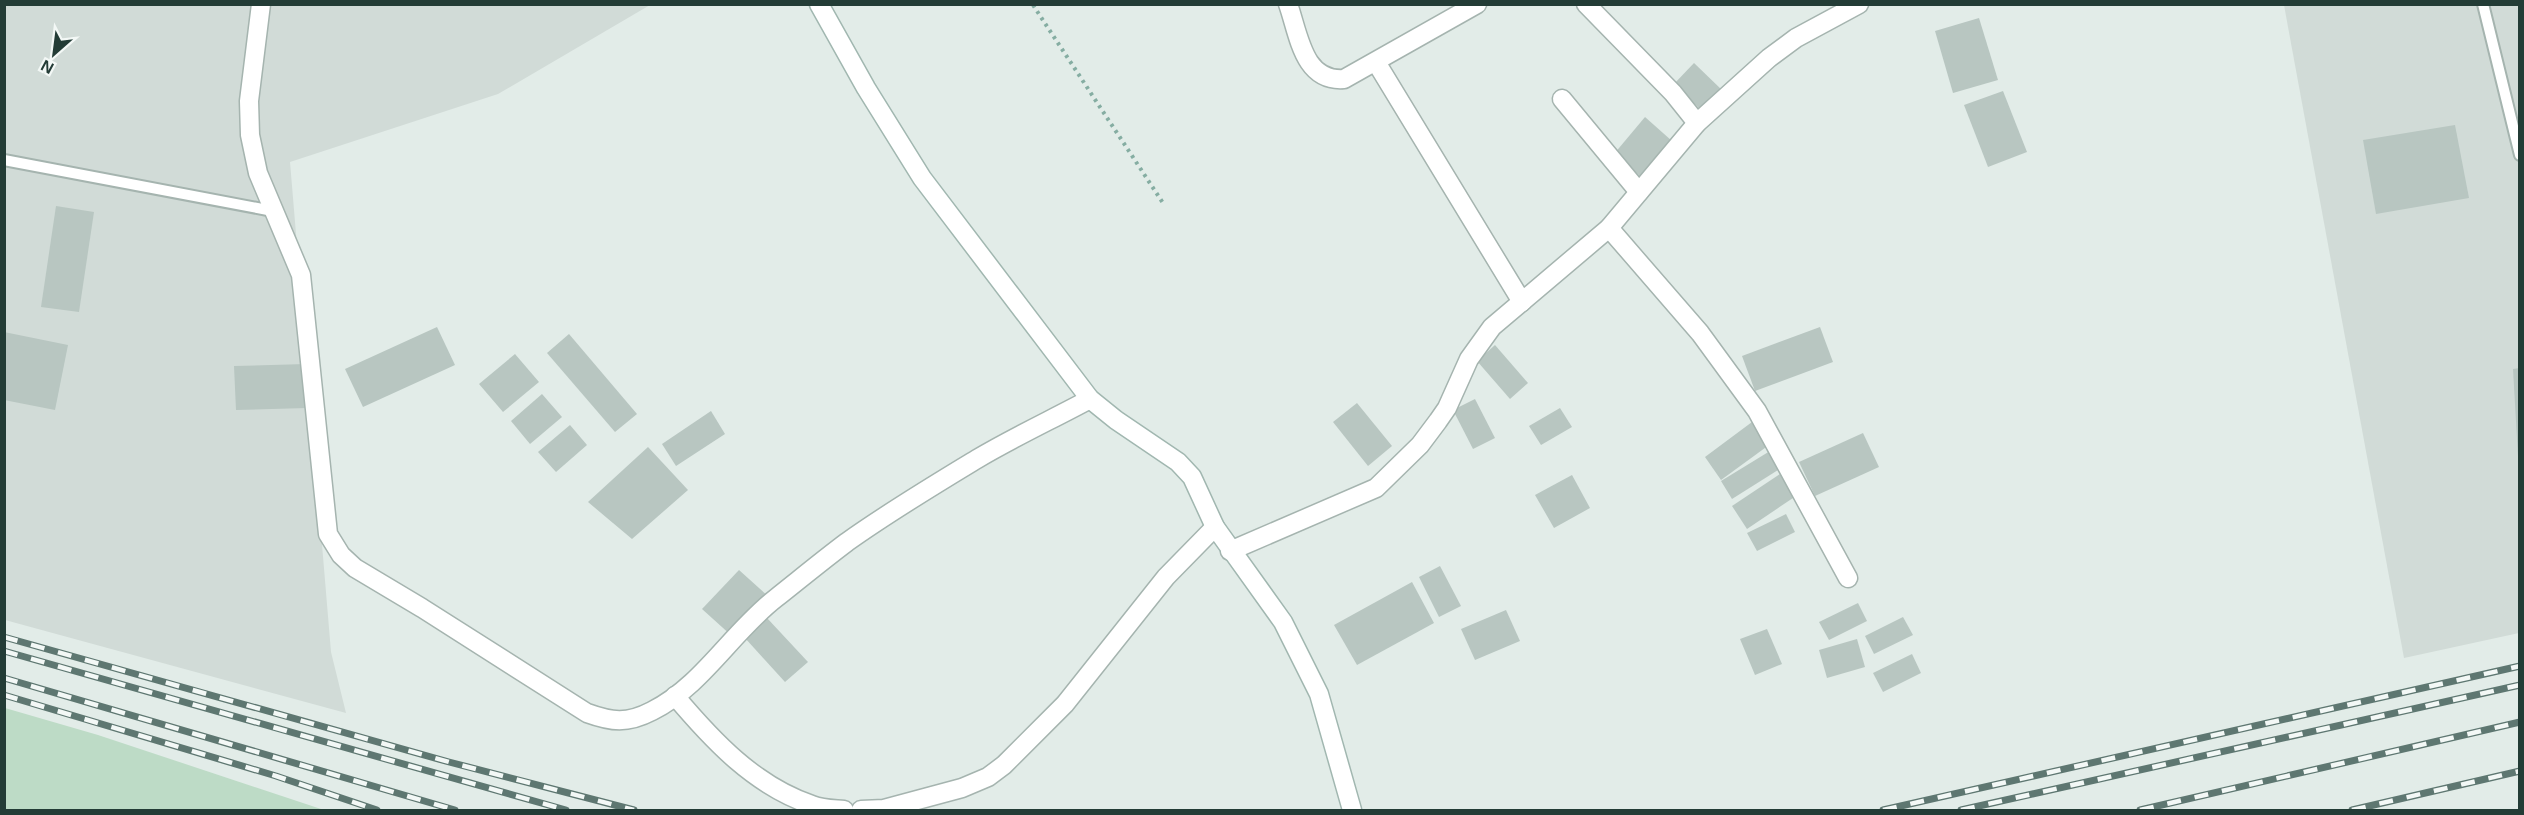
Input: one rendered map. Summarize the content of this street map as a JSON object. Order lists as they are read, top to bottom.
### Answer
{
  "north": "bottom left"
}
